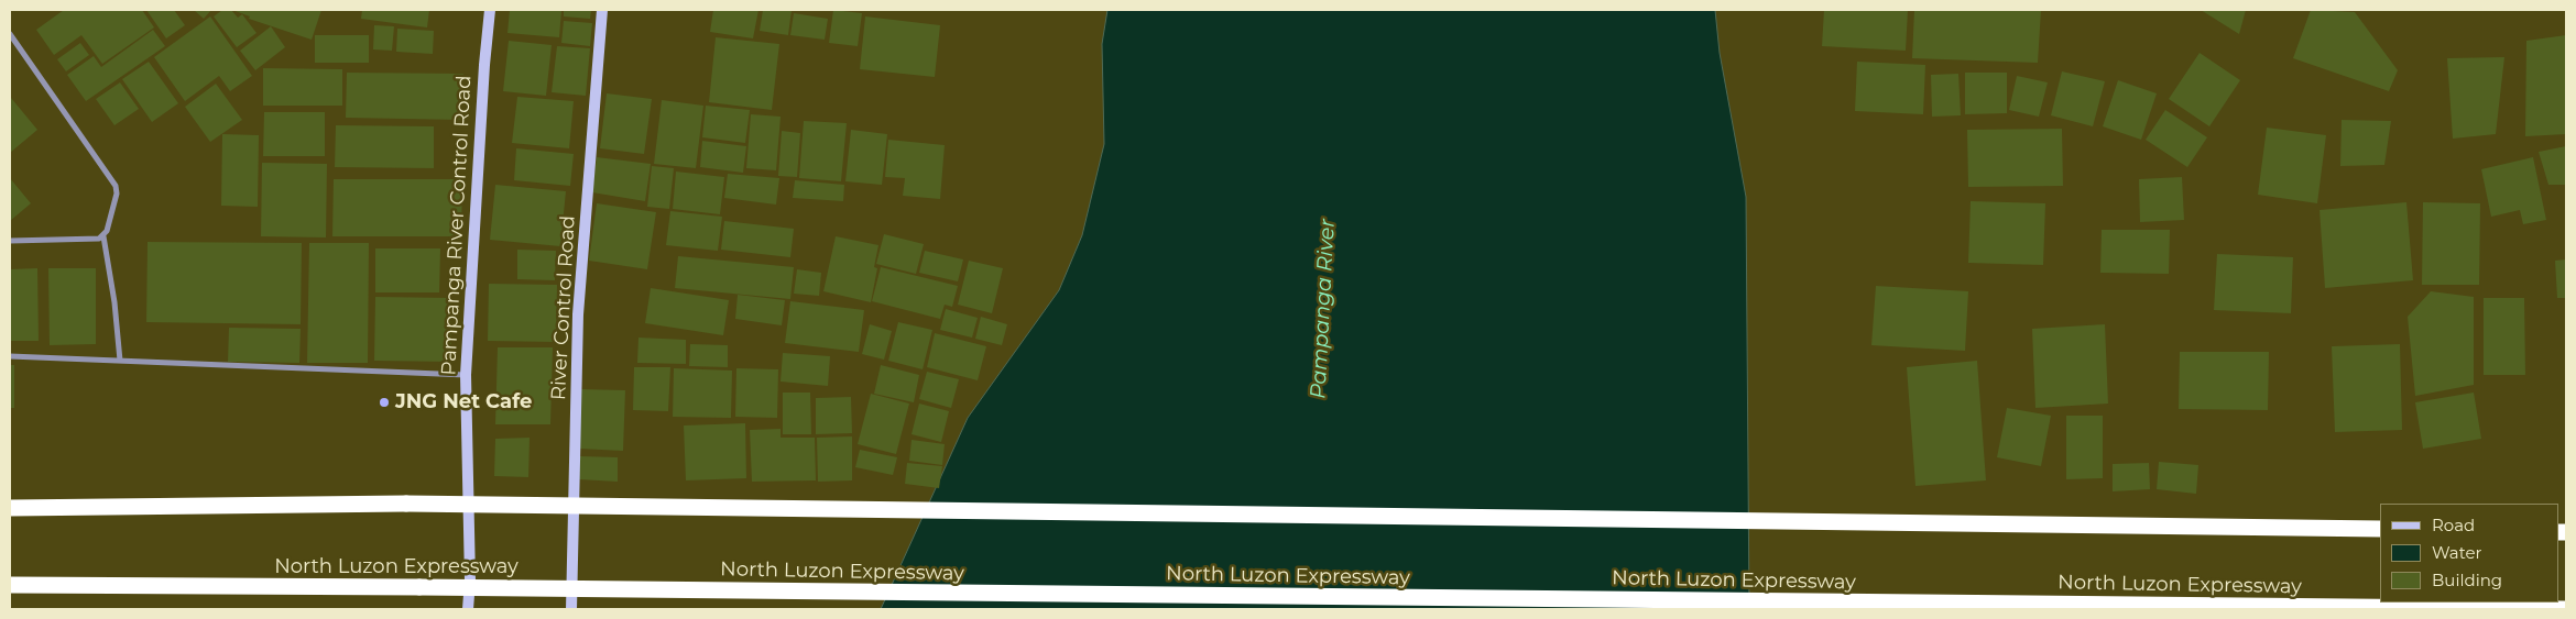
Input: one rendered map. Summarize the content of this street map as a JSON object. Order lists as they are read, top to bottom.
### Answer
{
  "streets": {
    "highway": ["North Luzon Expressway"],
    "main road": ["Pampanga River Control Road", "River Control Road"]
  },
  "water": ["Pampanga River"],
  "places": ["JNG Net Cafe"],
  "legend": ["Road", "Water", "Building"]
}
